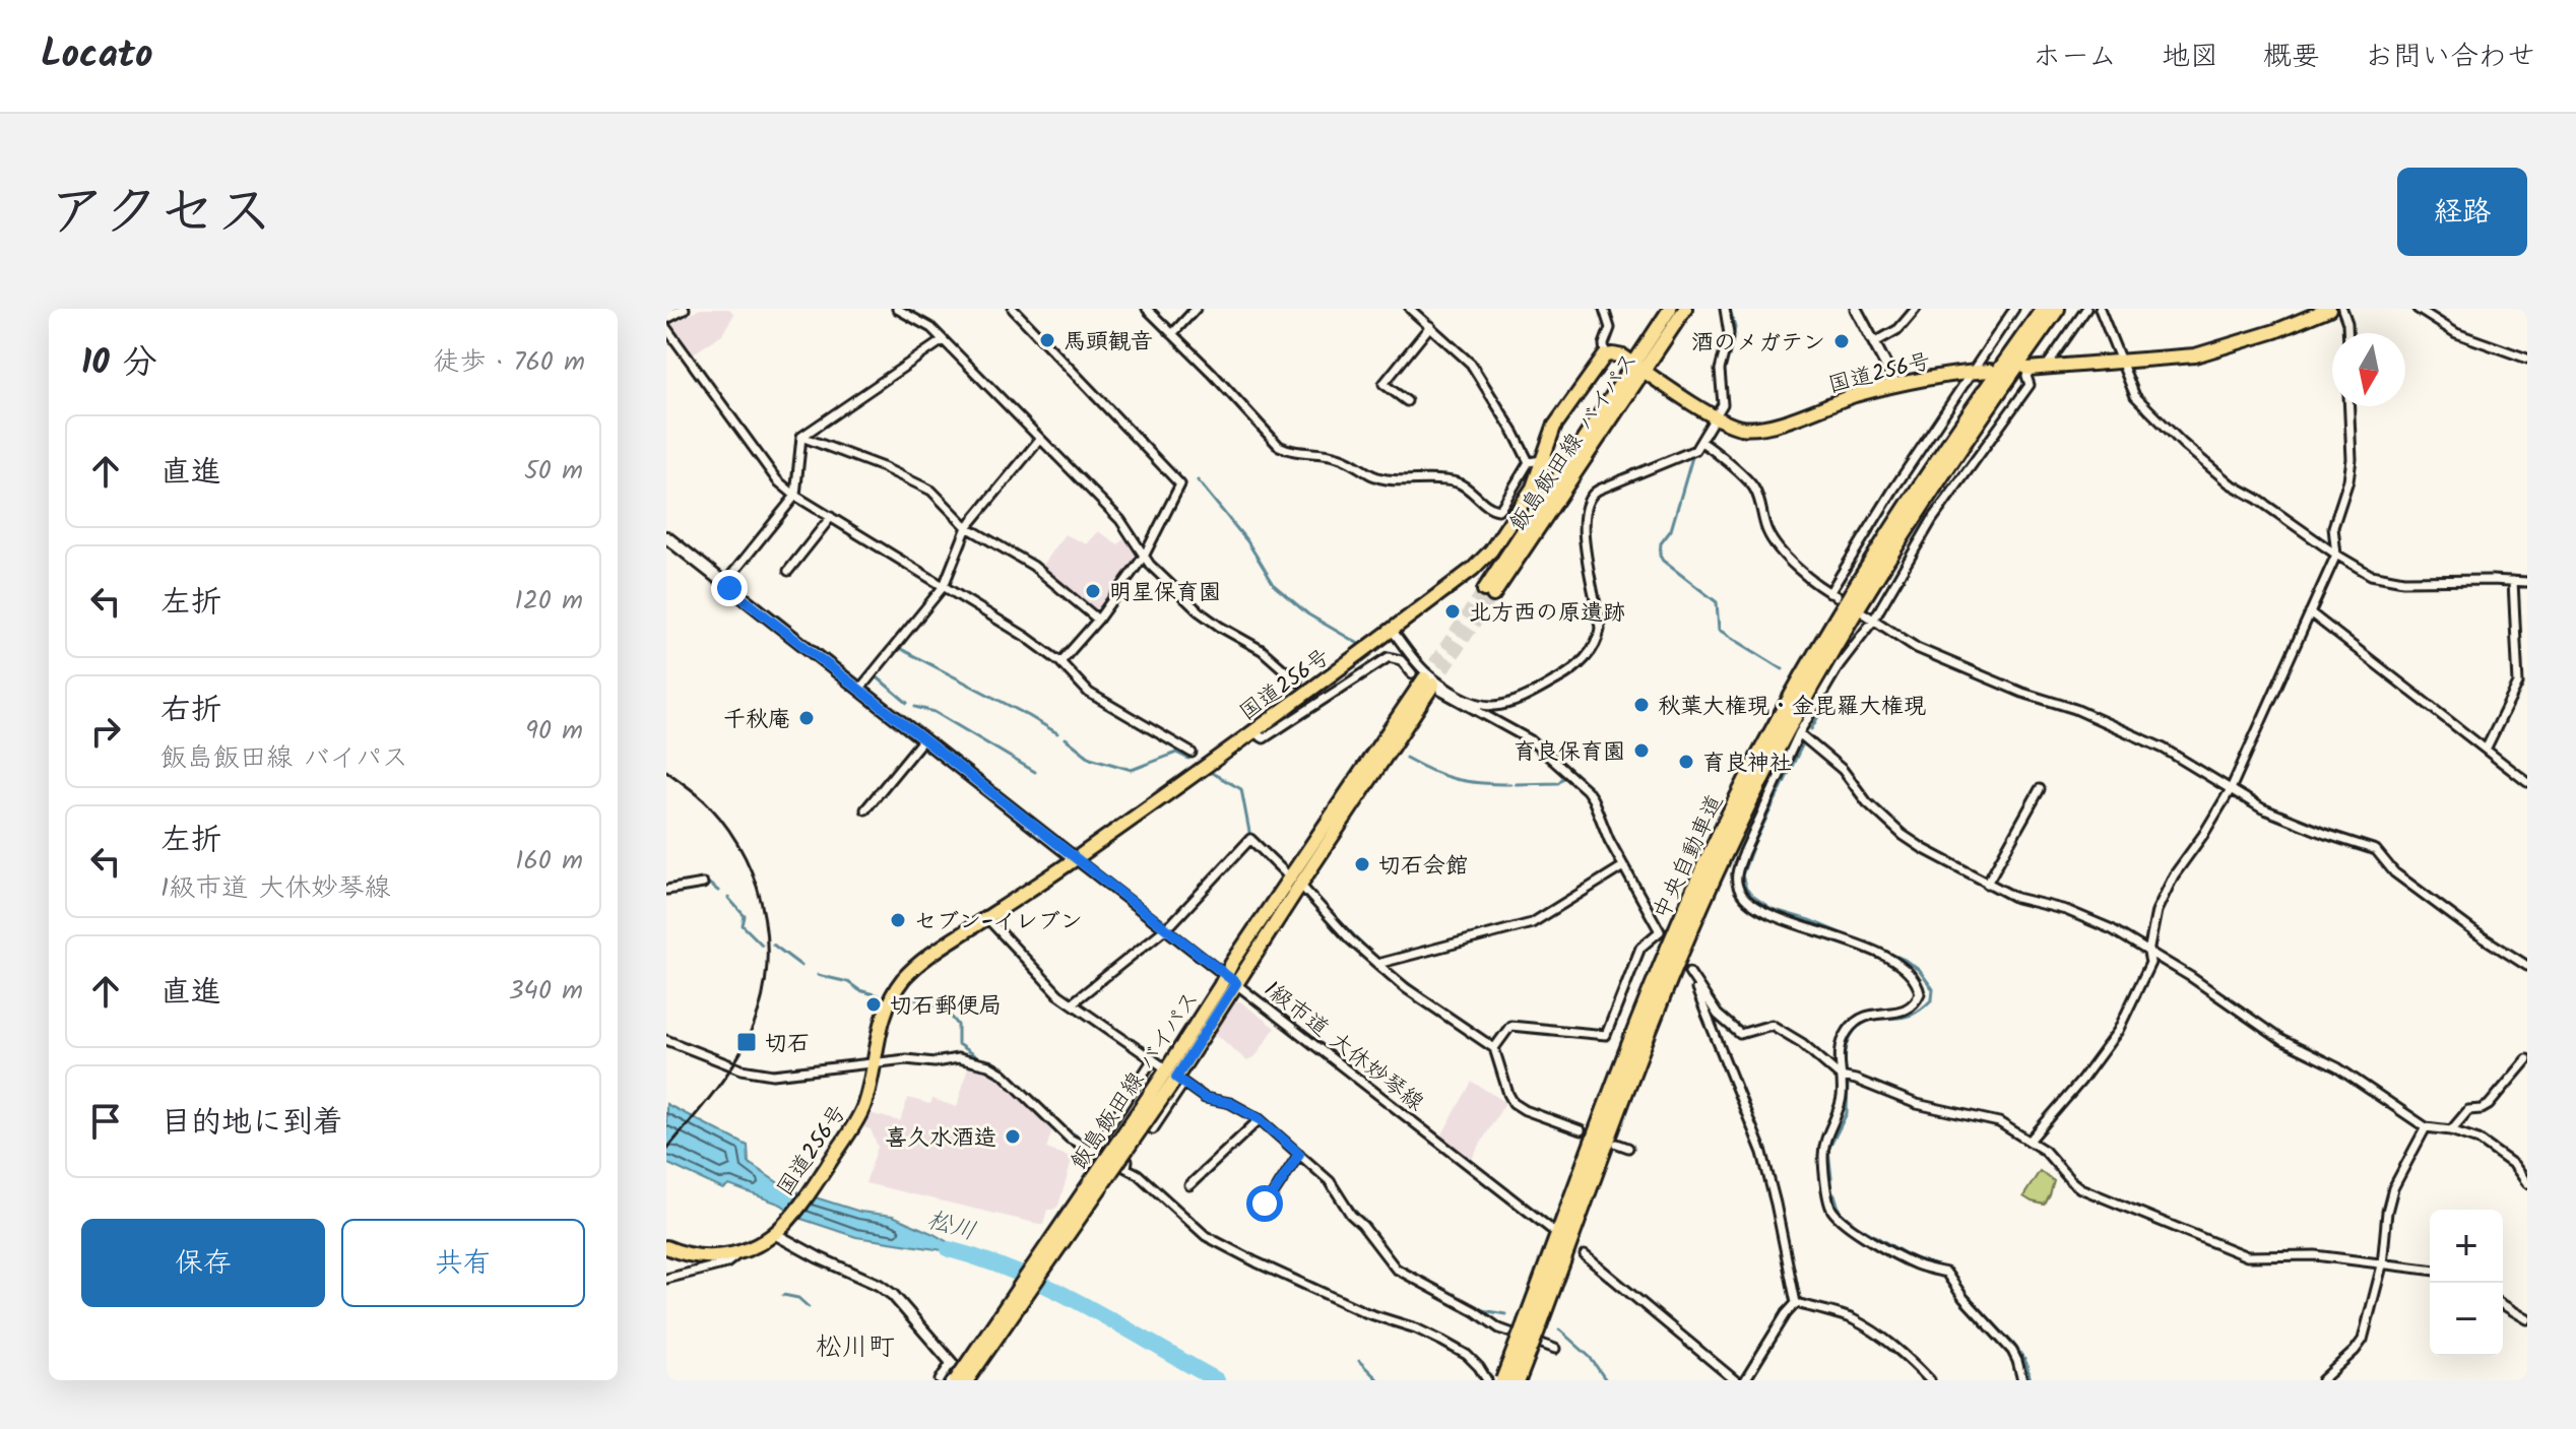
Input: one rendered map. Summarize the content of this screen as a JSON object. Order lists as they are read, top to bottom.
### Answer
{
  "streets": {
    "highway": ["中央自動車道"],
    "main road": ["国道256号", "飯島飯田線 バイパス"],
    "street": ["1級市道 大休妙琴線"]
  },
  "crossings": [
    ["国道256号", "飯島飯田線 バイパス"],
    ["国道256号", "1級市道 大休妙琴線"],
    ["飯島飯田線 バイパス", "1級市道 大休妙琴線"]
  ],
  "districts": ["松川町"],
  "water": ["松川"],
  "places": {
    "other": [
      "馬頭観音",
      "酒のメガテン",
      "明星保育園",
      "北方西の原遺跡",
      "秋葉大権現・金毘羅大権現",
      "千秋庵",
      "育良保育園",
      "育良神社",
      "切石会館",
      "セブン-イレブン",
      "切石郵便局",
      "喜久水酒造"
    ],
    "transit": ["切石"]
  },
  "north": "bottom",
  "page": {
    "header": "Locato",
    "nav": [
      "ホーム",
      "地図",
      "概要",
      "お問い合わせ"
    ],
    "title": "アクセス",
    "buttons": [
      "経路",
      ["保存", "共有"]
    ],
    "heading": ["10 分", "徒歩 · 760 m"],
    "list": [
      ["直進", "50 m"],
      ["左折", "120 m"],
      ["右折", "飯島飯田線 バイパス", "90 m"],
      ["左折", "1級市道 大休妙琴線", "160 m"],
      ["直進", "340 m"],
      "目的地に到着"
    ],
    "map_buttons": ["+", "−"]
  }
}
